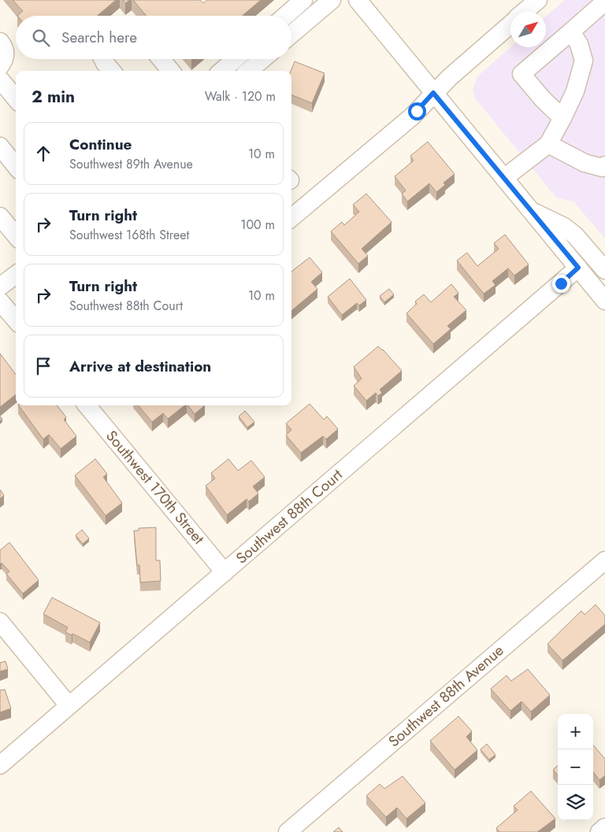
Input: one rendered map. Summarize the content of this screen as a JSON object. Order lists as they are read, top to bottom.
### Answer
{
  "streets": {
    "street": ["Southwest 170th Street", "Southwest 88th Court", "Southwest 88th Avenue"]
  },
  "crossings": [
    ["Southwest 170th Street", "Southwest 88th Court"]
  ],
  "north": "top right",
  "page": {
    "search": "Search here",
    "heading": ["2 min", "Walk · 120 m"],
    "list": [
      ["Continue", "Southwest 89th Avenue", "10 m"],
      ["Turn right", "Southwest 168th Street", "100 m"],
      ["Turn right", "Southwest 88th Court", "10 m"],
      "Arrive at destination"
    ],
    "map_buttons": ["+", "−"]
  }
}
